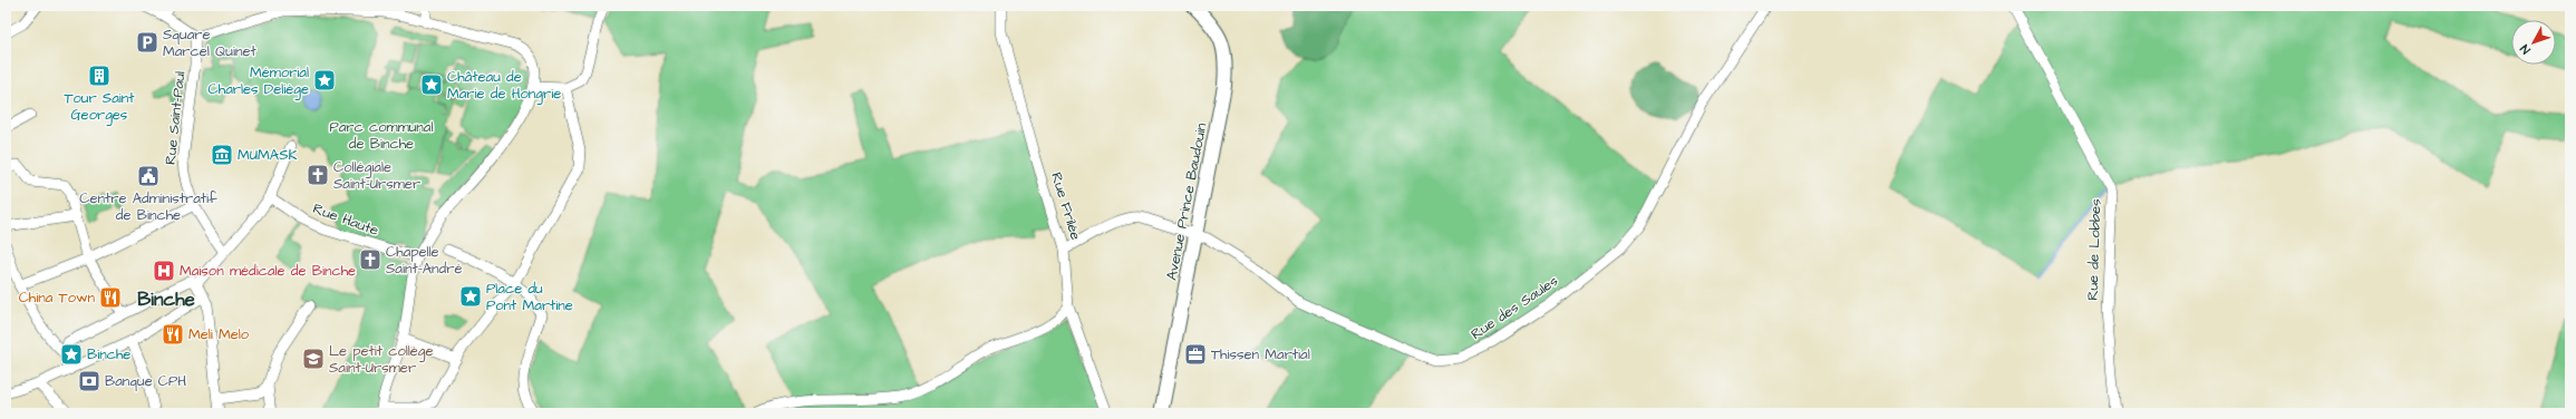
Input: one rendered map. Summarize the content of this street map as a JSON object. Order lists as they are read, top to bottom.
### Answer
{
  "streets": {
    "street": [
      "Rue Saint-Paul",
      "Avenue Prince Baudouin",
      "Rue Frilée",
      "Rue Haute",
      "Rue de Lobbes",
      "Rue des Saules"
    ]
  },
  "crossings": [
    ["Avenue Prince Baudouin", "Rue des Saules"],
    ["Rue Frilée", "Rue des Saules"]
  ],
  "districts": ["Binche"],
  "parks": ["Parc communal de Binche"],
  "places": {
    "parking": ["Square Marcel Quinet"],
    "building": ["Tour Saint Georges"],
    "place": [
      "Mémorial Charles Deliège",
      "Château de Marie de Hongrie",
      "Place du Pont Martine",
      "Binche"
    ],
    "museum": ["MUMASK"],
    "church": ["Collégiale Saint-Ursmer", "Chapelle Saint-André"],
    "public building": ["Centre Administratif de Binche"],
    "hospital": ["Maison médicale de Binche"],
    "restaurant": ["China Town", "Meli Melo"],
    "office": ["Thissen Martial"],
    "school or university": ["Le petit collège Saint-Ursmer"],
    "bank": ["Banque CPH"]
  },
  "north": "bottom left"
}
